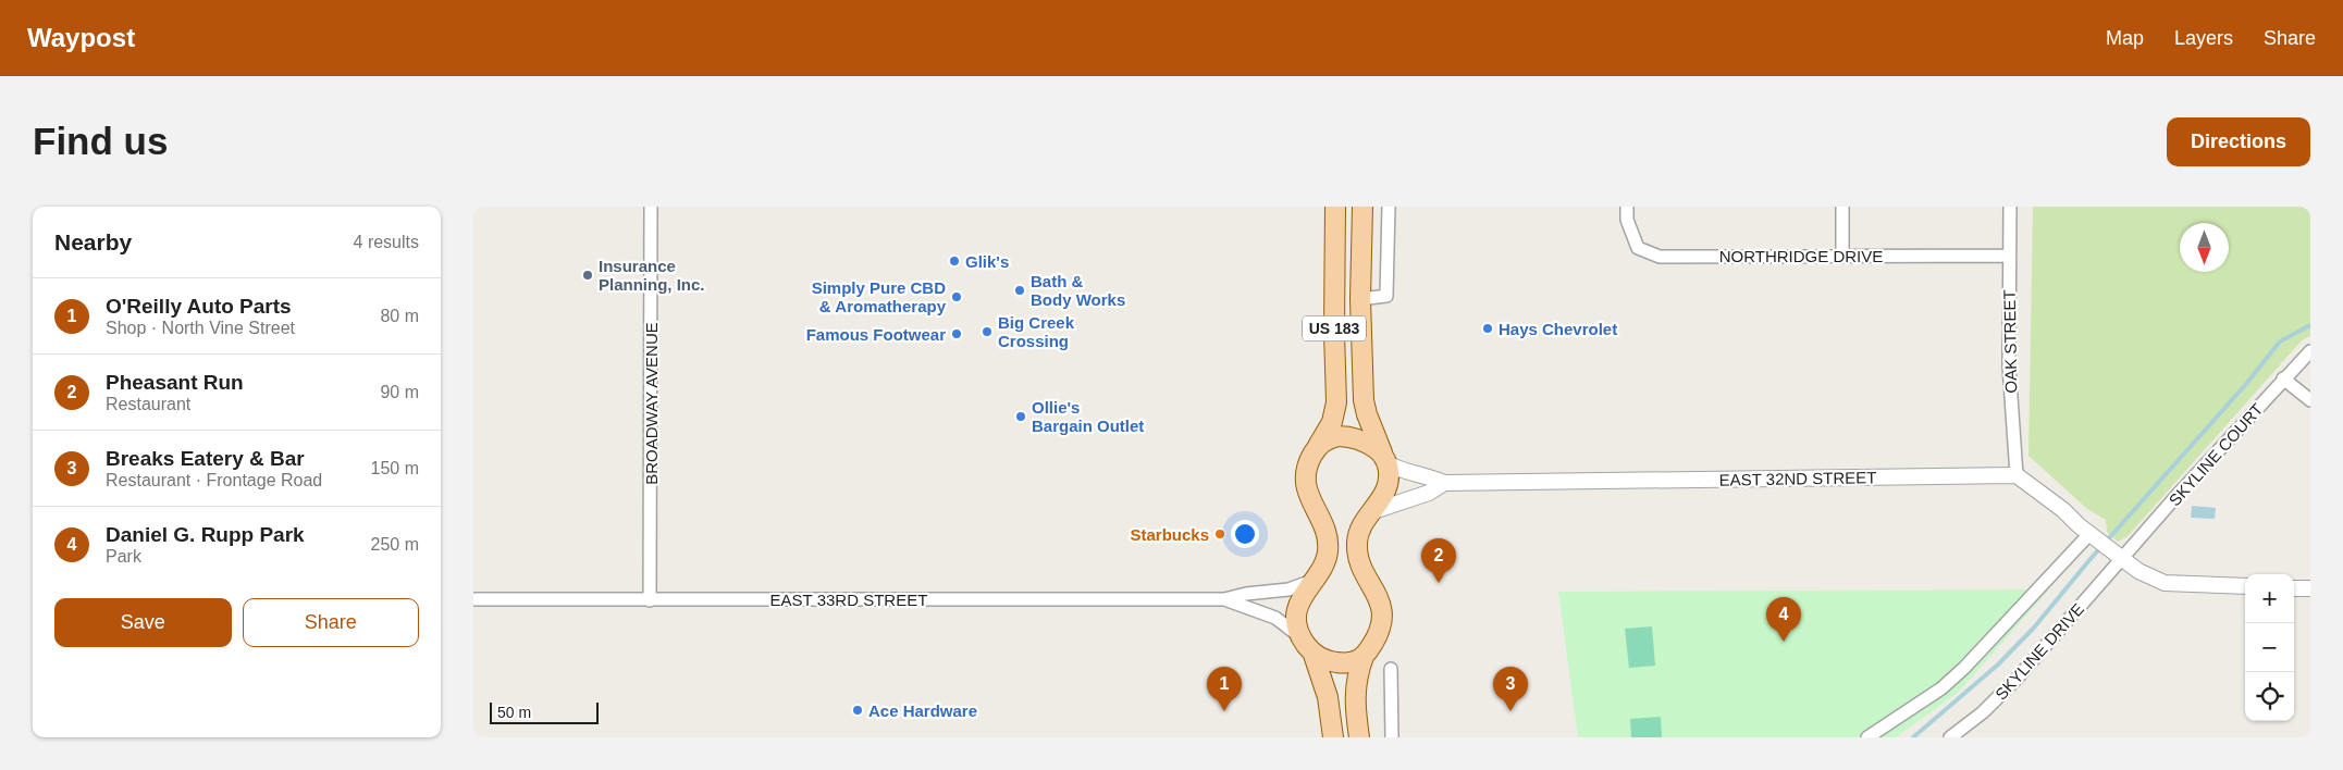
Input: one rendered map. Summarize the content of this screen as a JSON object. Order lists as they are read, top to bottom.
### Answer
{
  "streets": {
    "main road": ["US 183"],
    "street": [
      "NORTHRIDGE DRIVE",
      "OAK STREET",
      "BROADWAY AVENUE",
      "SKYLINE COURT",
      "EAST 32ND STREET",
      "EAST 33RD STREET",
      "SKYLINE DRIVE"
    ]
  },
  "crossings": [
    ["NORTHRIDGE DRIVE", "OAK STREET"],
    ["US 183", "EAST 32ND STREET"],
    ["OAK STREET", "EAST 32ND STREET"],
    ["BROADWAY AVENUE", "EAST 33RD STREET"],
    ["SKYLINE COURT", "SKYLINE DRIVE"]
  ],
  "places": [
    "Glik's",
    "Insurance Planning, Inc.",
    "Bath & Body Works",
    "Simply Pure CBD & Aromatherapy",
    "Hays Chevrolet",
    "Big Creek Crossing",
    "Famous Footwear",
    "Ollie's Bargain Outlet",
    "Starbucks",
    "Ace Hardware"
  ],
  "scale_bar": "50 m",
  "north": "bottom",
  "page": {
    "header": "Waypost",
    "nav": ["Map", "Layers", "Share"],
    "buttons": [
      "Directions",
      ["Save", "Share"]
    ],
    "title": "Find us",
    "heading": ["Nearby", "4 results"],
    "list": [
      {
        "mark": "1",
        "name": "O'Reilly Auto Parts",
        "note": "Shop · North Vine Street",
        "value": "80 m"
      },
      {
        "mark": "2",
        "name": "Pheasant Run",
        "note": "Restaurant",
        "value": "90 m"
      },
      {
        "mark": "3",
        "name": "Breaks Eatery & Bar",
        "note": "Restaurant · Frontage Road",
        "value": "150 m"
      },
      {
        "mark": "4",
        "name": "Daniel G. Rupp Park",
        "note": "Park",
        "value": "250 m"
      }
    ],
    "pins": [
      "2",
      "4",
      "1",
      "3"
    ],
    "map_buttons": ["+", "−"],
    "scale": "50 m"
  }
}
